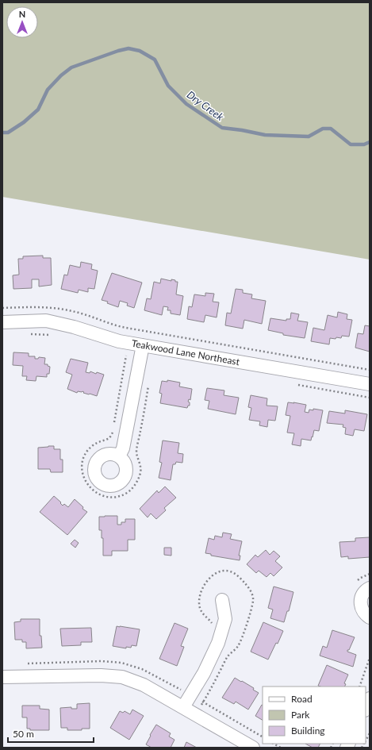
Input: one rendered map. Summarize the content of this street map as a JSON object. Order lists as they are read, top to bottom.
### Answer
{
  "streets": {
    "street": ["Teakwood Lane Northeast"]
  },
  "water": ["Dry Creek"],
  "legend": ["Road", "Park", "Building"],
  "scale_bar": "50 m",
  "north": "top"
}
